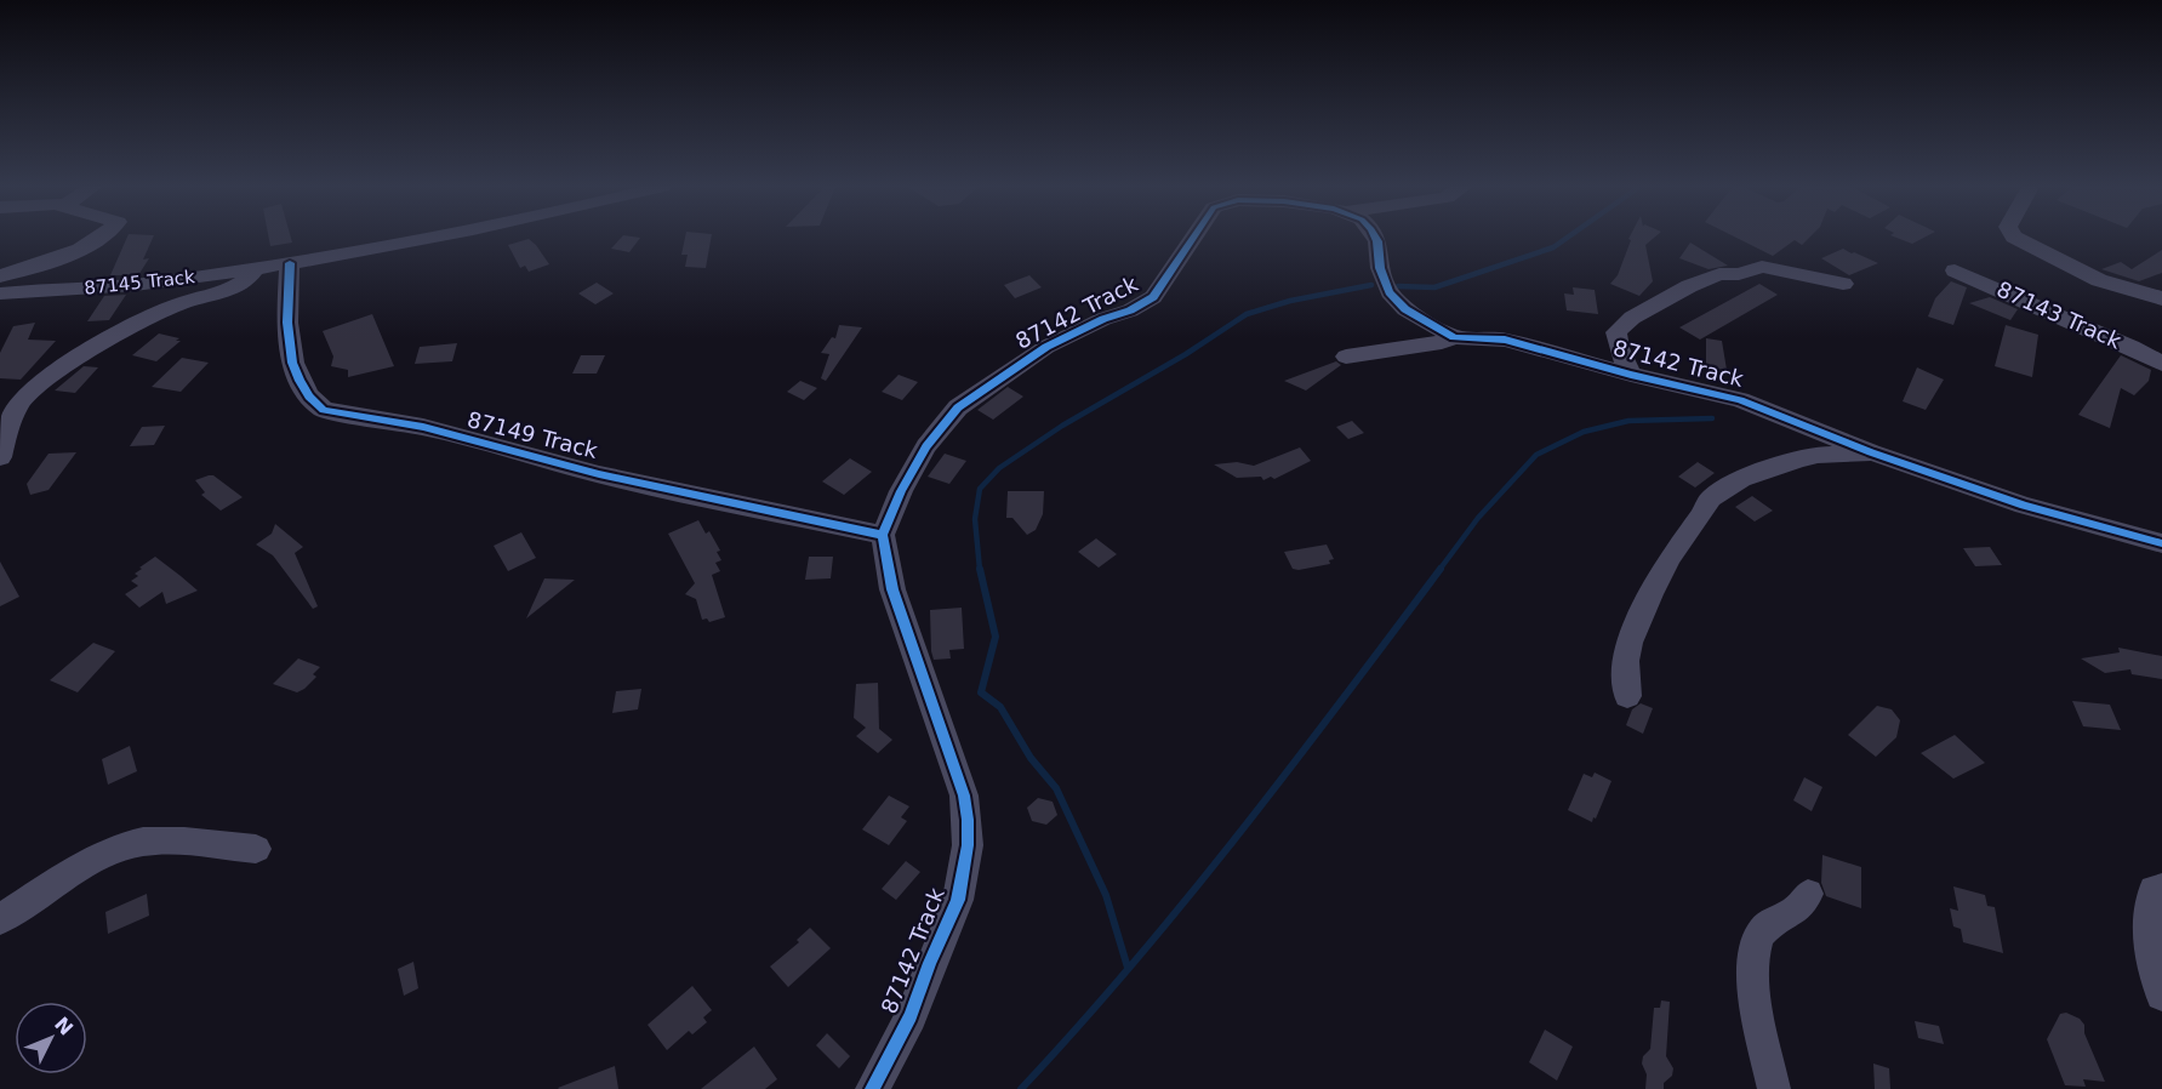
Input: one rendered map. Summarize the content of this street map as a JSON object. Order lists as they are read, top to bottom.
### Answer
{
  "streets": {
    "street": [
      "87145 Track",
      "87142 Track",
      "87143 Track",
      "87149 Track"
    ]
  },
  "crossings": [
    ["87145 Track", "87149 Track"],
    ["87142 Track", "87149 Track"]
  ],
  "north": "top right"
}
